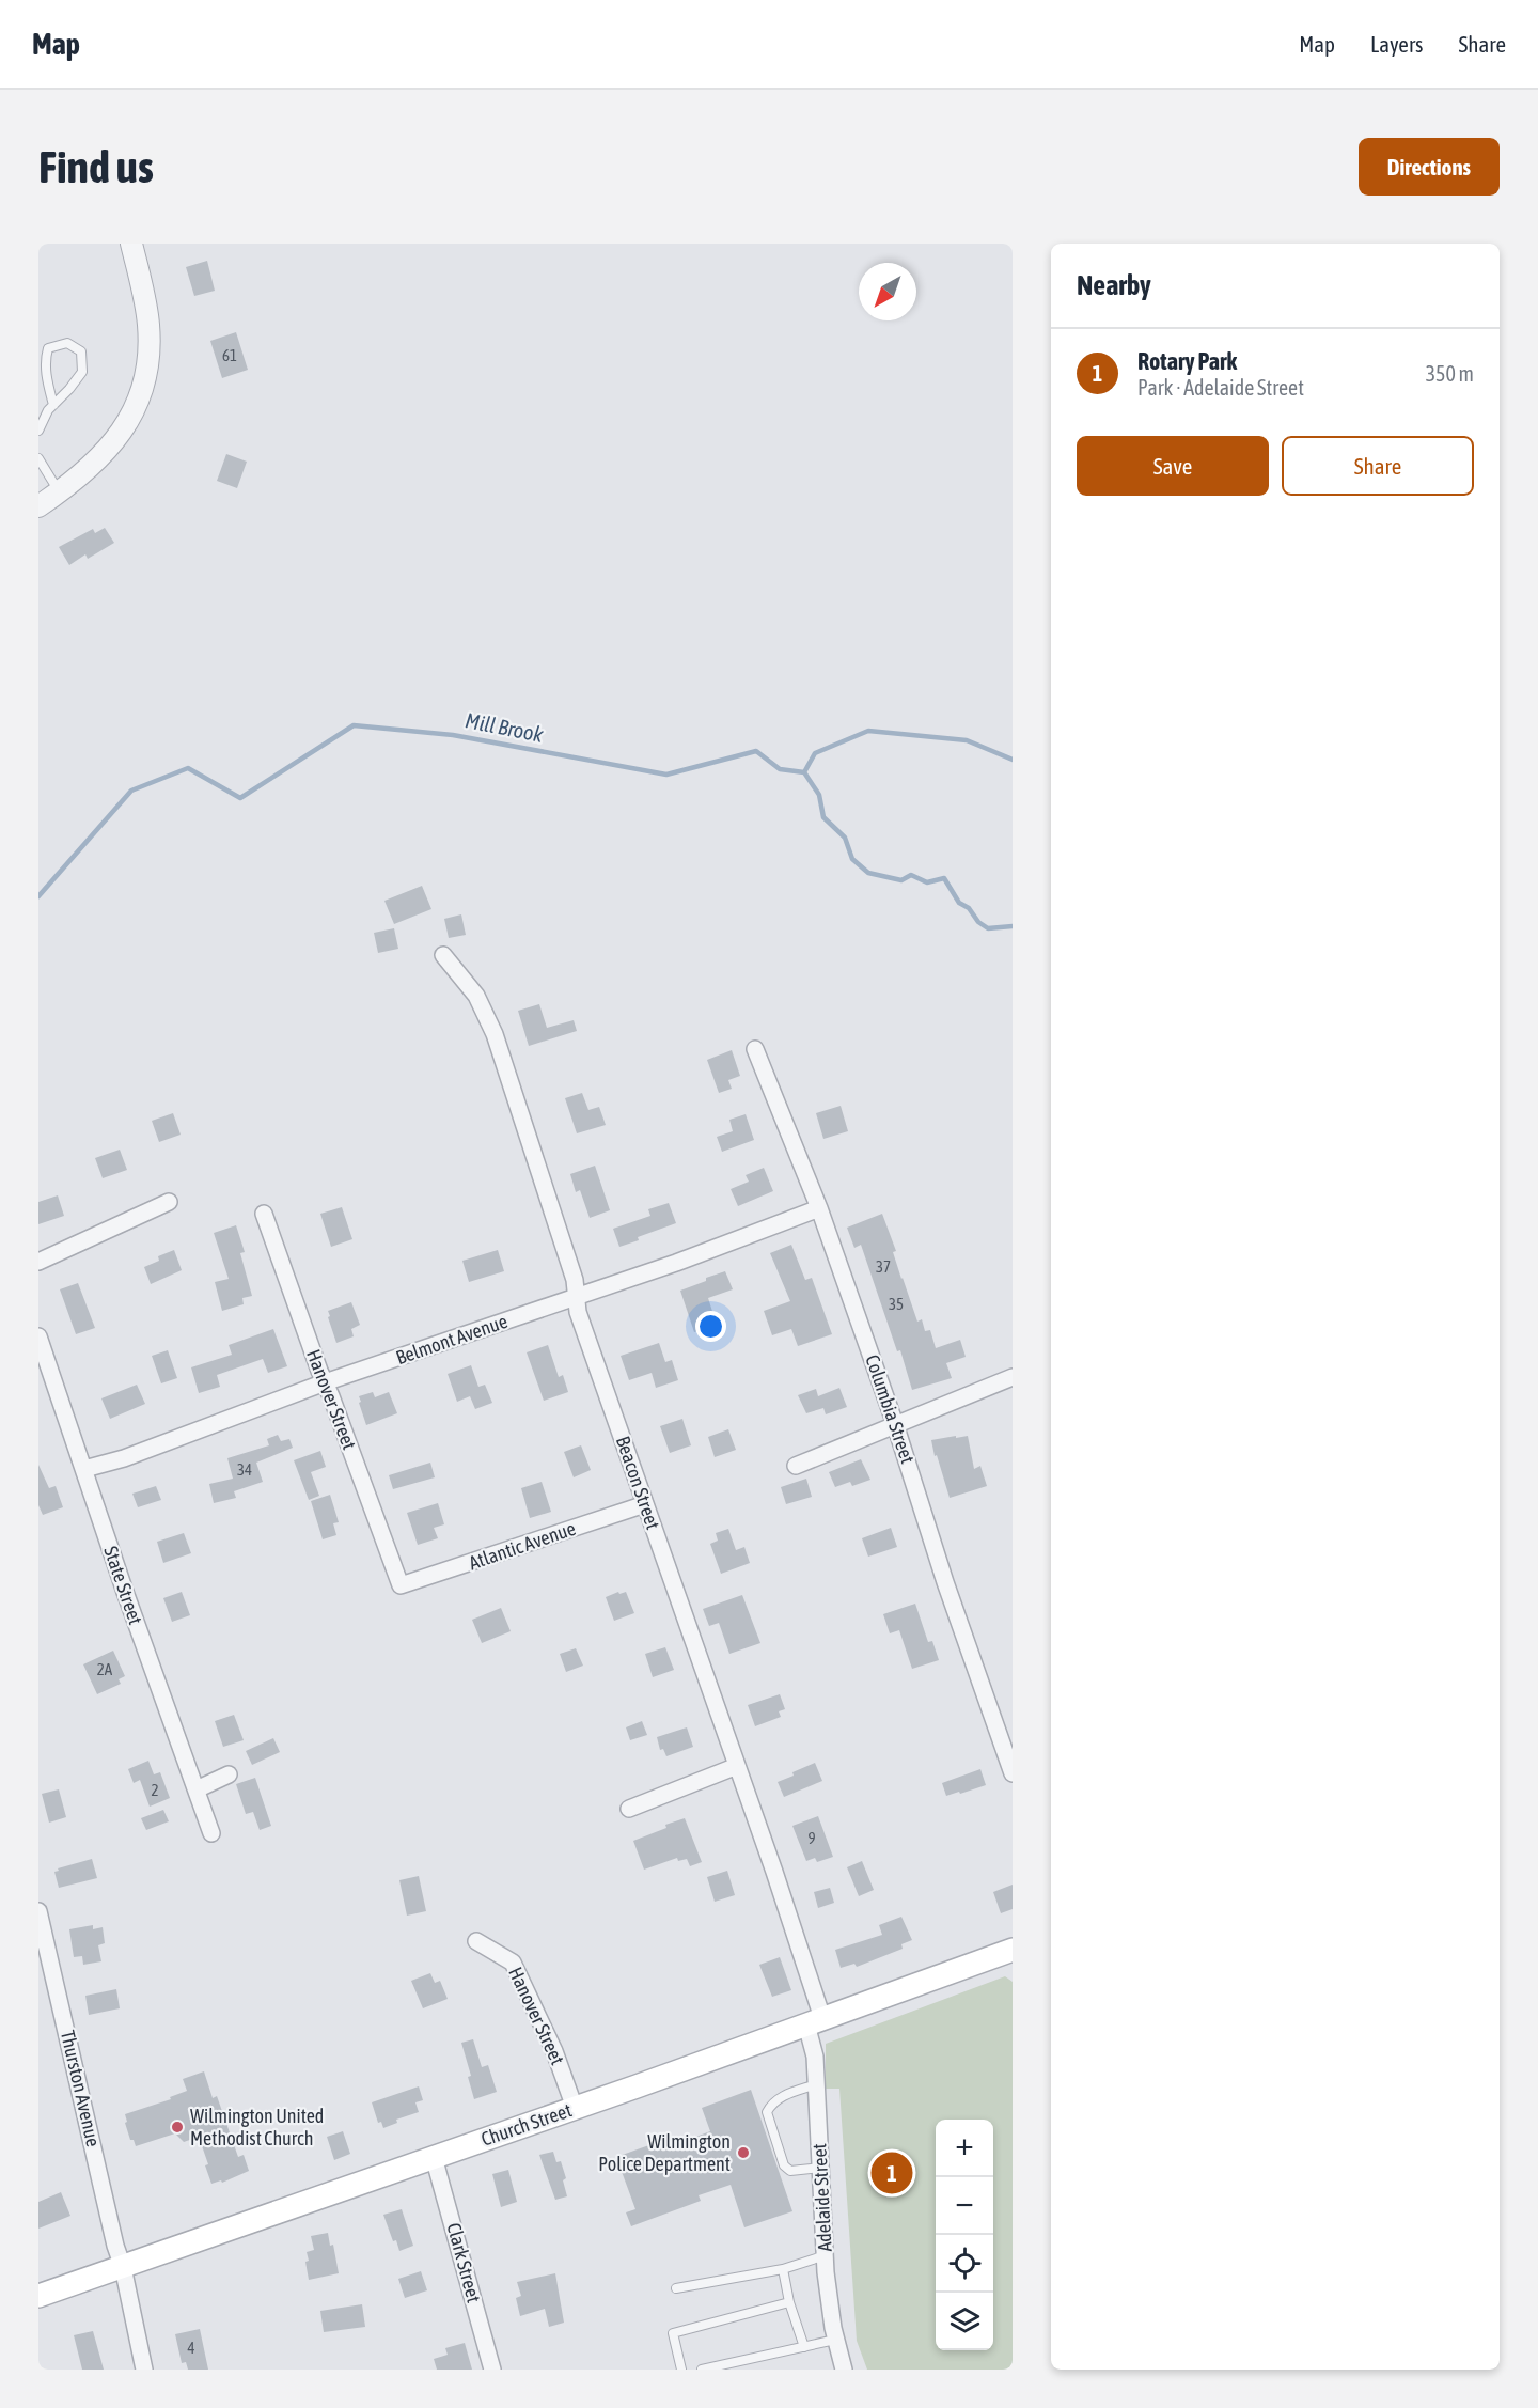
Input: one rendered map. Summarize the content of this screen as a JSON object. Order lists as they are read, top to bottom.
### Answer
{
  "streets": {
    "main road": ["Church Street"],
    "street": [
      "Belmont Avenue",
      "Hanover Street",
      "Columbia Street",
      "Beacon Street",
      "Atlantic Avenue",
      "State Street",
      "Thurston Avenue",
      "Adelaide Street",
      "Clark Street"
    ]
  },
  "crossings": [
    ["Belmont Avenue", "Hanover Street"],
    ["Belmont Avenue", "Columbia Street"],
    ["Belmont Avenue", "Beacon Street"],
    ["Belmont Avenue", "State Street"],
    ["Hanover Street", "Atlantic Avenue"],
    ["Hanover Street", "Church Street"],
    ["Beacon Street", "Atlantic Avenue"],
    ["Beacon Street", "Church Street"],
    ["Beacon Street", "Adelaide Street"],
    ["Thurston Avenue", "Church Street"],
    ["Church Street", "Adelaide Street"],
    ["Church Street", "Clark Street"]
  ],
  "water": ["Mill Brook"],
  "places": ["Wilmington United Methodist Church", "Wilmington Police Department"],
  "house_numbers": [
    "61",
    "37",
    "35",
    "34",
    "2A",
    "2",
    "9",
    "4"
  ],
  "north": "bottom left",
  "page": {
    "header": "Map",
    "nav": ["Map", "Layers", "Share"],
    "buttons": [
      "Directions",
      ["Save", "Share"]
    ],
    "title": "Find us",
    "heading": "Nearby",
    "list": [
      {
        "mark": "1",
        "name": "Rotary Park",
        "note": "Park · Adelaide Street",
        "value": "350 m"
      }
    ],
    "map_buttons": ["+", "−"],
    "pins": "1"
  }
}
